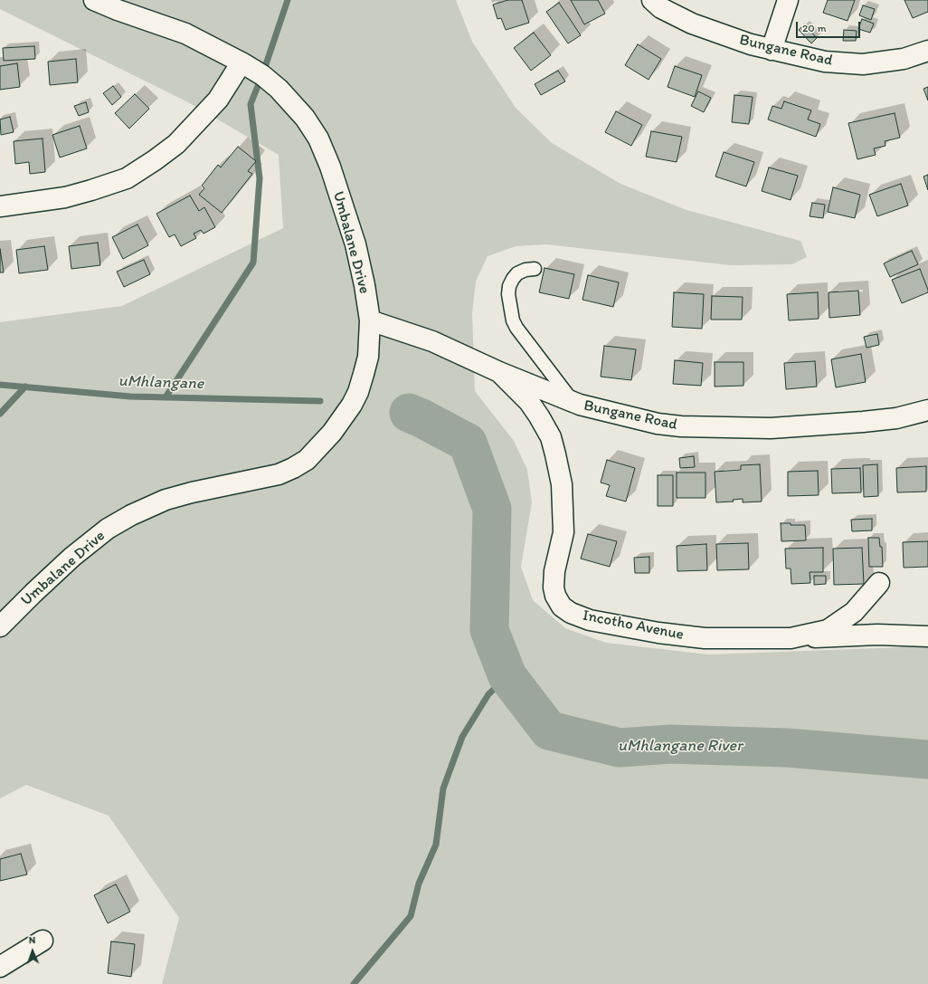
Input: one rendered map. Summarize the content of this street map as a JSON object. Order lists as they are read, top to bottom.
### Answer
{
  "streets": {
    "street": ["Bungane Road", "Umbalane Drive", "Incotho Avenue"]
  },
  "crossings": [
    ["Bungane Road", "Umbalane Drive"],
    ["Bungane Road", "Incotho Avenue"]
  ],
  "water": ["uMhlangane", "uMhlangane River"],
  "scale_bar": "20 m",
  "north": "top"
}
